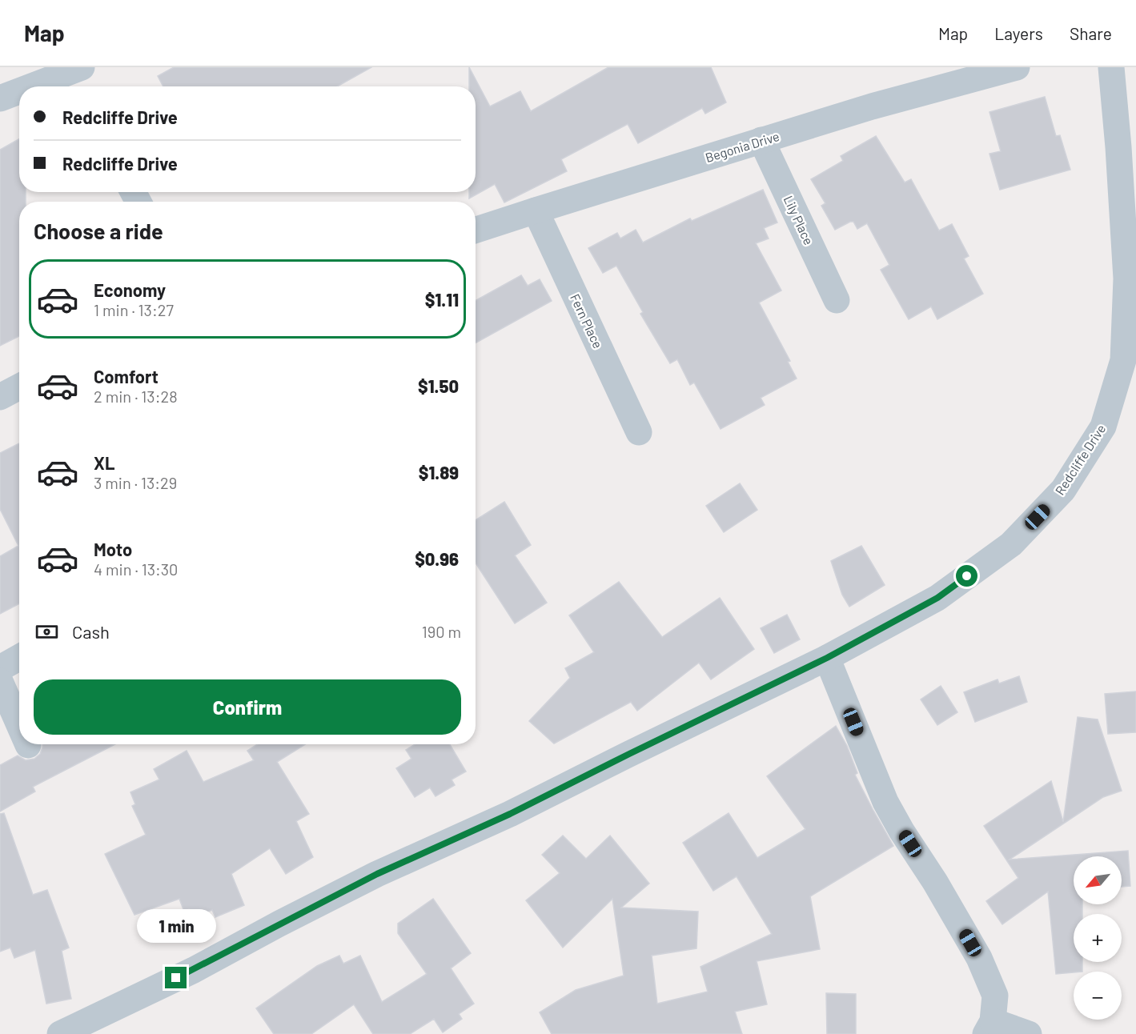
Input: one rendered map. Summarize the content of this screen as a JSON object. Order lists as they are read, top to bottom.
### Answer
{
  "streets": {
    "street": [
      "Begonia Drive",
      "Lily Place",
      "Fern Place",
      "Redcliffe Drive"
    ]
  },
  "crossings": [
    ["Begonia Drive", "Lily Place"],
    ["Begonia Drive", "Fern Place"]
  ],
  "north": "bottom left",
  "page": {
    "header": "Map",
    "nav": ["Map", "Layers", "Share"],
    "banner": ["Redcliffe Drive", "Redcliffe Drive"],
    "heading": "Choose a ride",
    "list": [
      {
        "name": "Economy",
        "note": "1 min · 13:27",
        "value": "$1.11"
      },
      {
        "name": "Comfort",
        "note": "2 min · 13:28",
        "value": "$1.50"
      },
      {
        "name": "XL",
        "note": "3 min · 13:29",
        "value": "$1.89"
      },
      {
        "name": "Moto",
        "note": "4 min · 13:30",
        "value": "$0.96"
      }
    ],
    "pay": ["Cash", "190 m"],
    "buttons": "Confirm",
    "map_buttons": ["+", "−"],
    "bubble": "1 min"
  }
}
